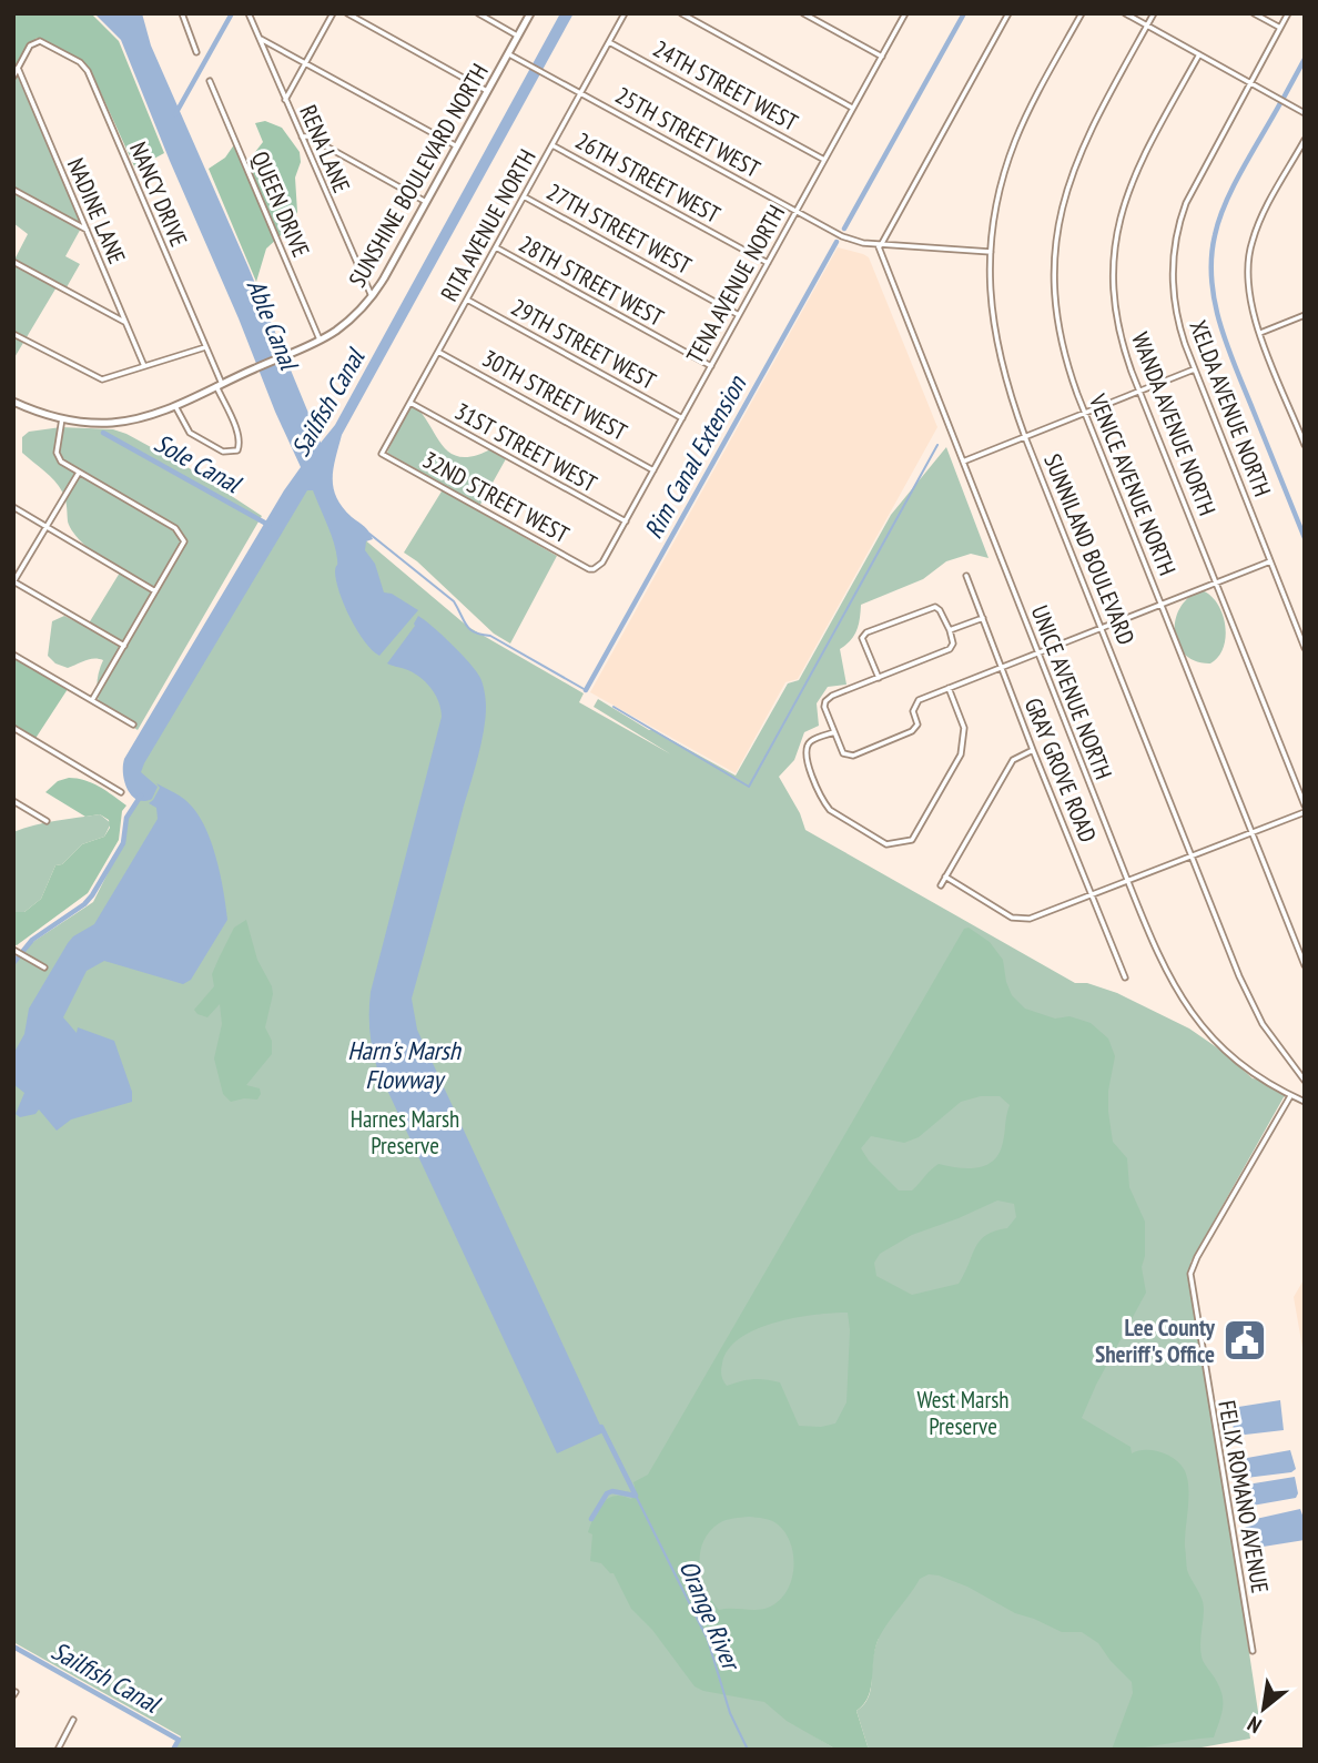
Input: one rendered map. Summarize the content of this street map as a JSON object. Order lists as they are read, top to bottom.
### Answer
{
  "streets": {
    "street": [
      "24TH STREET WEST",
      "25TH STREET WEST",
      "RENA LANE",
      "SUNSHINE BOULEVARD NORTH",
      "26TH STREET WEST",
      "NANCY DRIVE",
      "QUEEN DRIVE",
      "NADINE LANE",
      "RITA AVENUE NORTH",
      "27TH STREET WEST",
      "28TH STREET WEST",
      "TENA AVENUE NORTH",
      "29TH STREET WEST",
      "30TH STREET WEST",
      "XELDA AVENUE NORTH",
      "WANDA AVENUE NORTH",
      "31ST STREET WEST",
      "VENICE AVENUE NORTH",
      "32ND STREET WEST",
      "SUNNILAND BOULEVARD",
      "UNICE AVENUE NORTH",
      "GRAY GROVE ROAD",
      "FELIX ROMANO AVENUE"
    ]
  },
  "crossings": [
    ["24TH STREET WEST", "RITA AVENUE NORTH"],
    ["24TH STREET WEST", "TENA AVENUE NORTH"],
    ["25TH STREET WEST", "SUNSHINE BOULEVARD NORTH"],
    ["25TH STREET WEST", "RITA AVENUE NORTH"],
    ["25TH STREET WEST", "TENA AVENUE NORTH"],
    ["25TH STREET WEST", "SUNNILAND BOULEVARD"],
    ["25TH STREET WEST", "UNICE AVENUE NORTH"],
    ["RENA LANE", "SUNSHINE BOULEVARD NORTH"],
    ["SUNSHINE BOULEVARD NORTH", "NANCY DRIVE"],
    ["SUNSHINE BOULEVARD NORTH", "QUEEN DRIVE"],
    ["26TH STREET WEST", "RITA AVENUE NORTH"],
    ["26TH STREET WEST", "TENA AVENUE NORTH"],
    ["NANCY DRIVE", "NADINE LANE"],
    ["RITA AVENUE NORTH", "27TH STREET WEST"],
    ["RITA AVENUE NORTH", "28TH STREET WEST"],
    ["RITA AVENUE NORTH", "29TH STREET WEST"],
    ["RITA AVENUE NORTH", "30TH STREET WEST"],
    ["RITA AVENUE NORTH", "31ST STREET WEST"],
    ["RITA AVENUE NORTH", "32ND STREET WEST"],
    ["27TH STREET WEST", "TENA AVENUE NORTH"],
    ["28TH STREET WEST", "TENA AVENUE NORTH"],
    ["TENA AVENUE NORTH", "29TH STREET WEST"],
    ["TENA AVENUE NORTH", "30TH STREET WEST"],
    ["TENA AVENUE NORTH", "31ST STREET WEST"],
    ["TENA AVENUE NORTH", "32ND STREET WEST"],
    ["UNICE AVENUE NORTH", "FELIX ROMANO AVENUE"]
  ],
  "water": [
    "Able Canal",
    "Sailfish Canal",
    "Rim Canal Extension",
    "Sole Canal",
    "Harn's Marsh Flowway",
    "Orange River"
  ],
  "parks": ["Harnes Marsh Preserve", "West Marsh Preserve"],
  "places": {
    "public building": ["Lee County Sheriff's Office"]
  },
  "north": "bottom left"
}
